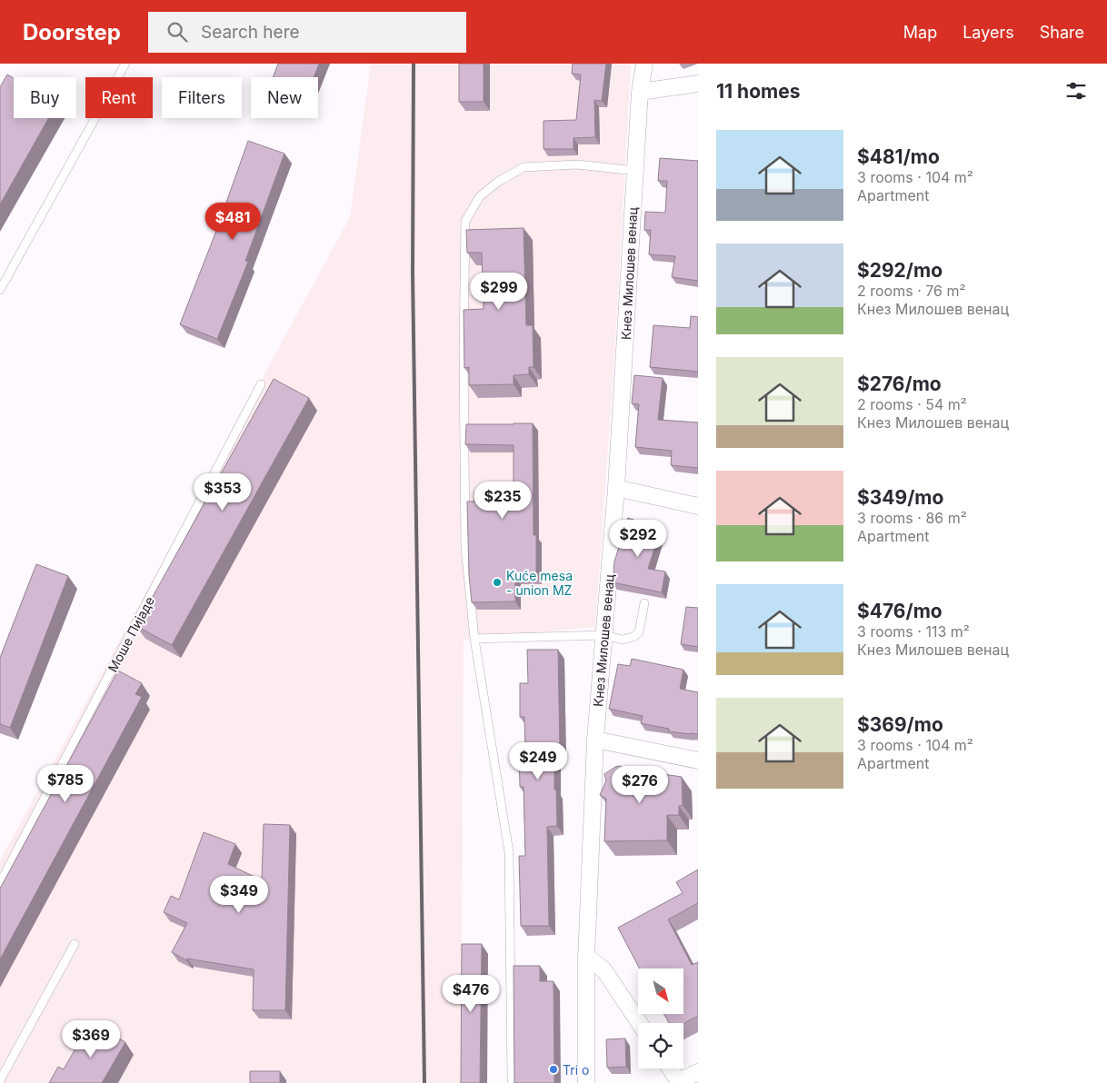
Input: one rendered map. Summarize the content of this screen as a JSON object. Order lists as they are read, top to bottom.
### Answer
{
  "streets": {
    "street": ["Кнез Милошев венац"],
    "lane": ["Моше Пијаде"]
  },
  "places": ["Kuće mesa - union MZ", "Tri o"],
  "north": "bottom right",
  "page": {
    "header": "Doorstep",
    "search": "Search here",
    "nav": ["Map", "Layers", "Share"],
    "heading": "11 homes",
    "chip": [
      "Buy",
      "Rent",
      "Filters",
      "New"
    ],
    "list": [
      {
        "name": "$481/mo",
        "note": "3 rooms · 104 m² · Apartment"
      },
      {
        "name": "$292/mo",
        "note": "2 rooms · 76 m² · Кнез Милошев венац"
      },
      {
        "name": "$276/mo",
        "note": "2 rooms · 54 m² · Кнез Милошев венац"
      },
      {
        "name": "$349/mo",
        "note": "3 rooms · 86 m² · Apartment"
      },
      {
        "name": "$476/mo",
        "note": "3 rooms · 113 m² · Кнез Милошев венац"
      },
      {
        "name": "$369/mo",
        "note": "3 rooms · 104 m² · Apartment"
      }
    ],
    "price": [
      "$481",
      "$299",
      "$353",
      "$235",
      "$292",
      "$249",
      "$785",
      "$276",
      "$349",
      "$476",
      "$369"
    ]
  }
}
